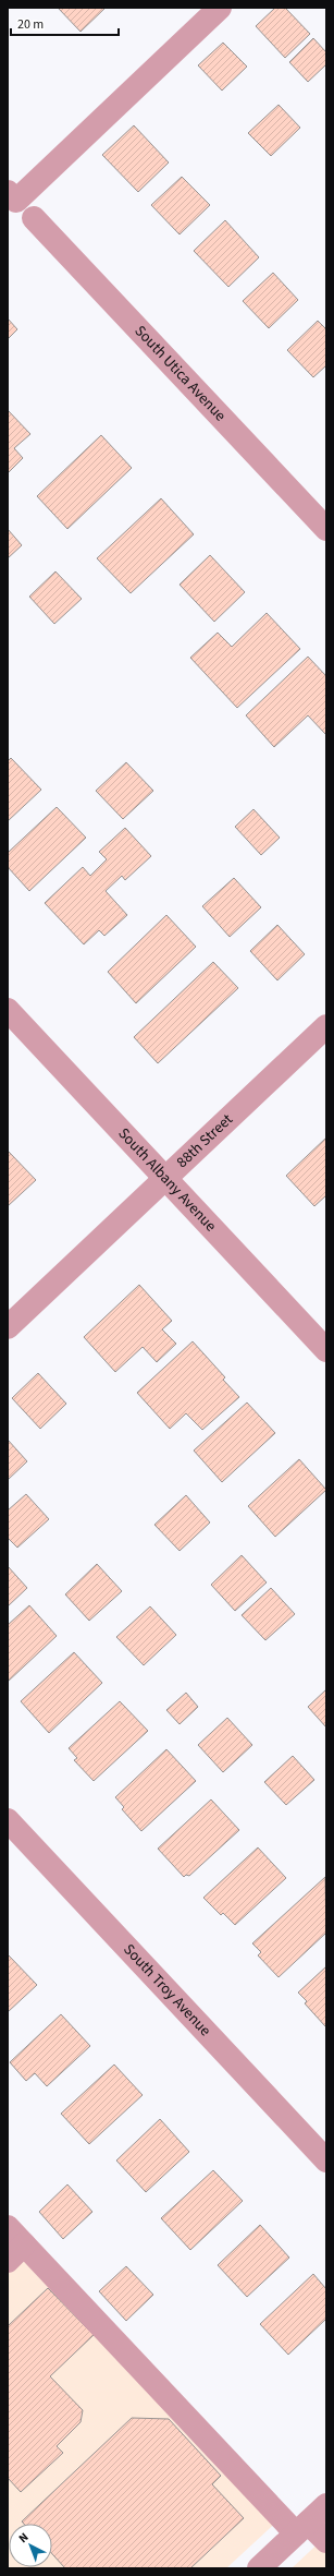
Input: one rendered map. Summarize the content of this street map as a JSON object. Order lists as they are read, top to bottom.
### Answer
{
  "streets": {
    "street": [
      "South Utica Avenue",
      "88th Street",
      "South Albany Avenue",
      "South Troy Avenue"
    ]
  },
  "crossings": [
    ["88th Street", "South Albany Avenue"]
  ],
  "scale_bar": "20 m",
  "north": "top left"
}
